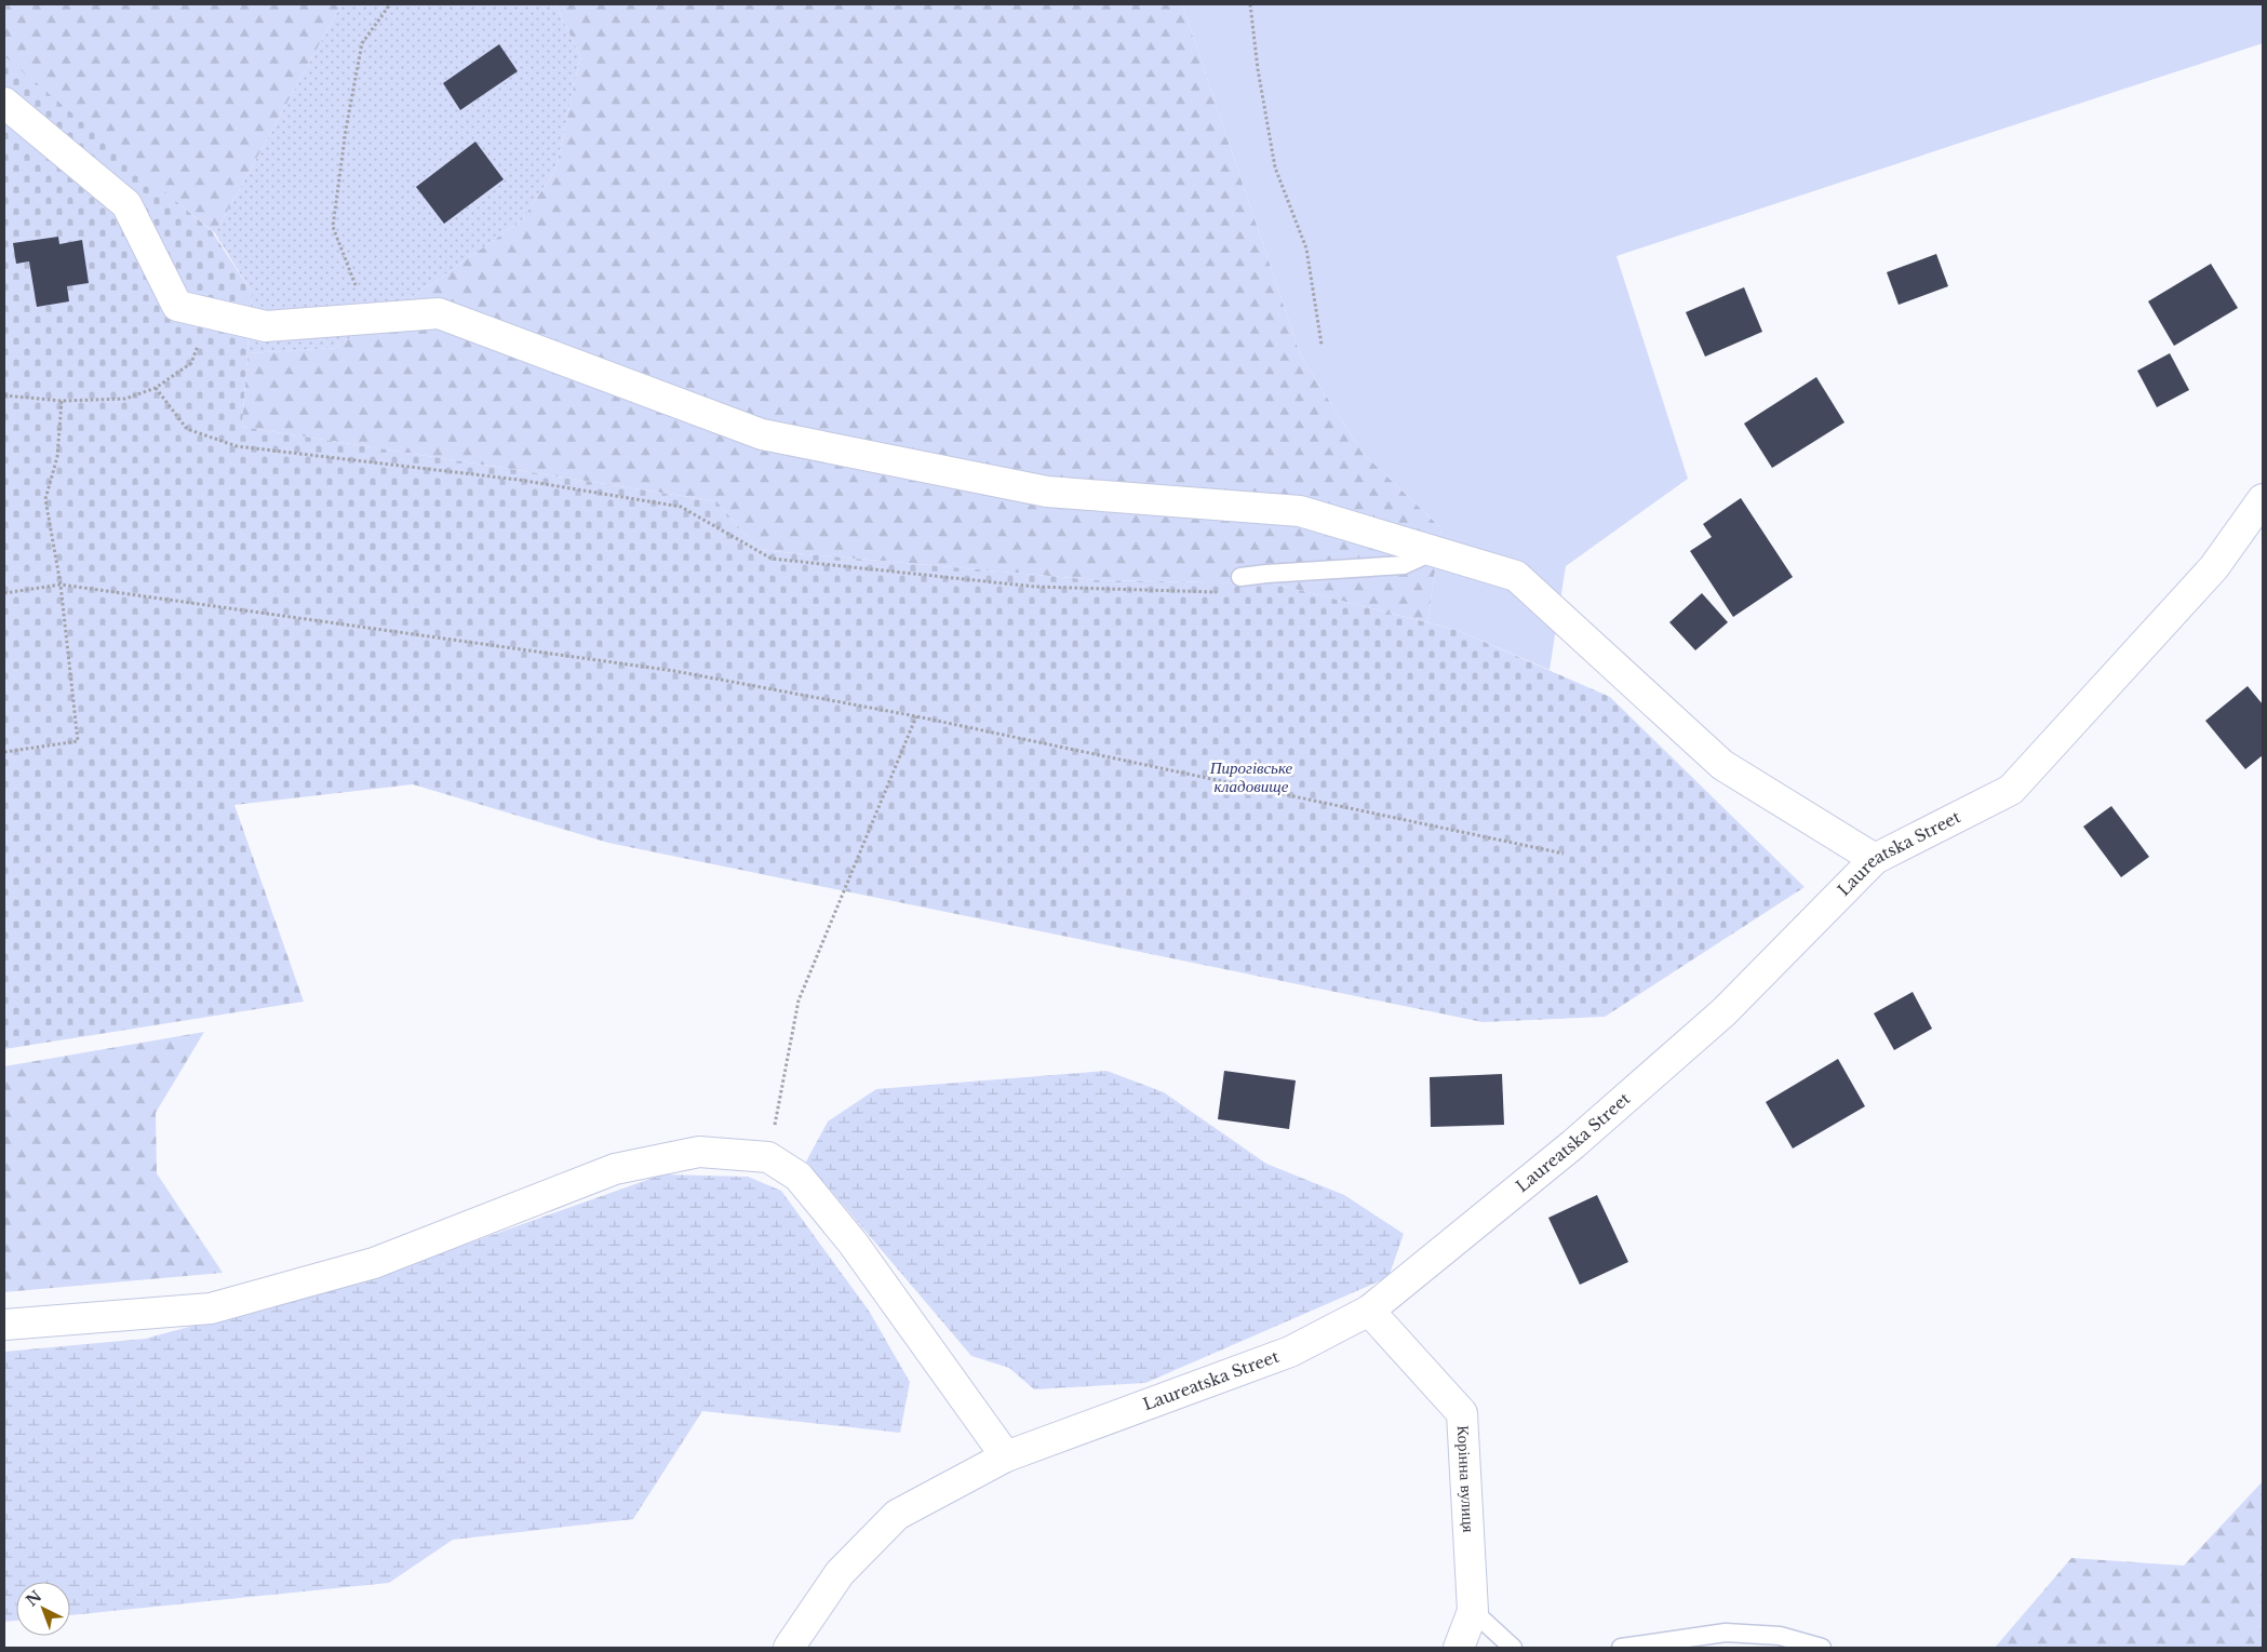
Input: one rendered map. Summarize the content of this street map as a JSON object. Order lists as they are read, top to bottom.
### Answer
{
  "streets": {
    "street": ["Laureatska Street", "Корінна вулиця"]
  },
  "crossings": [
    ["Laureatska Street", "Корінна вулиця"]
  ],
  "parks": ["Пирогівське кладовище"],
  "north": "top left"
}
